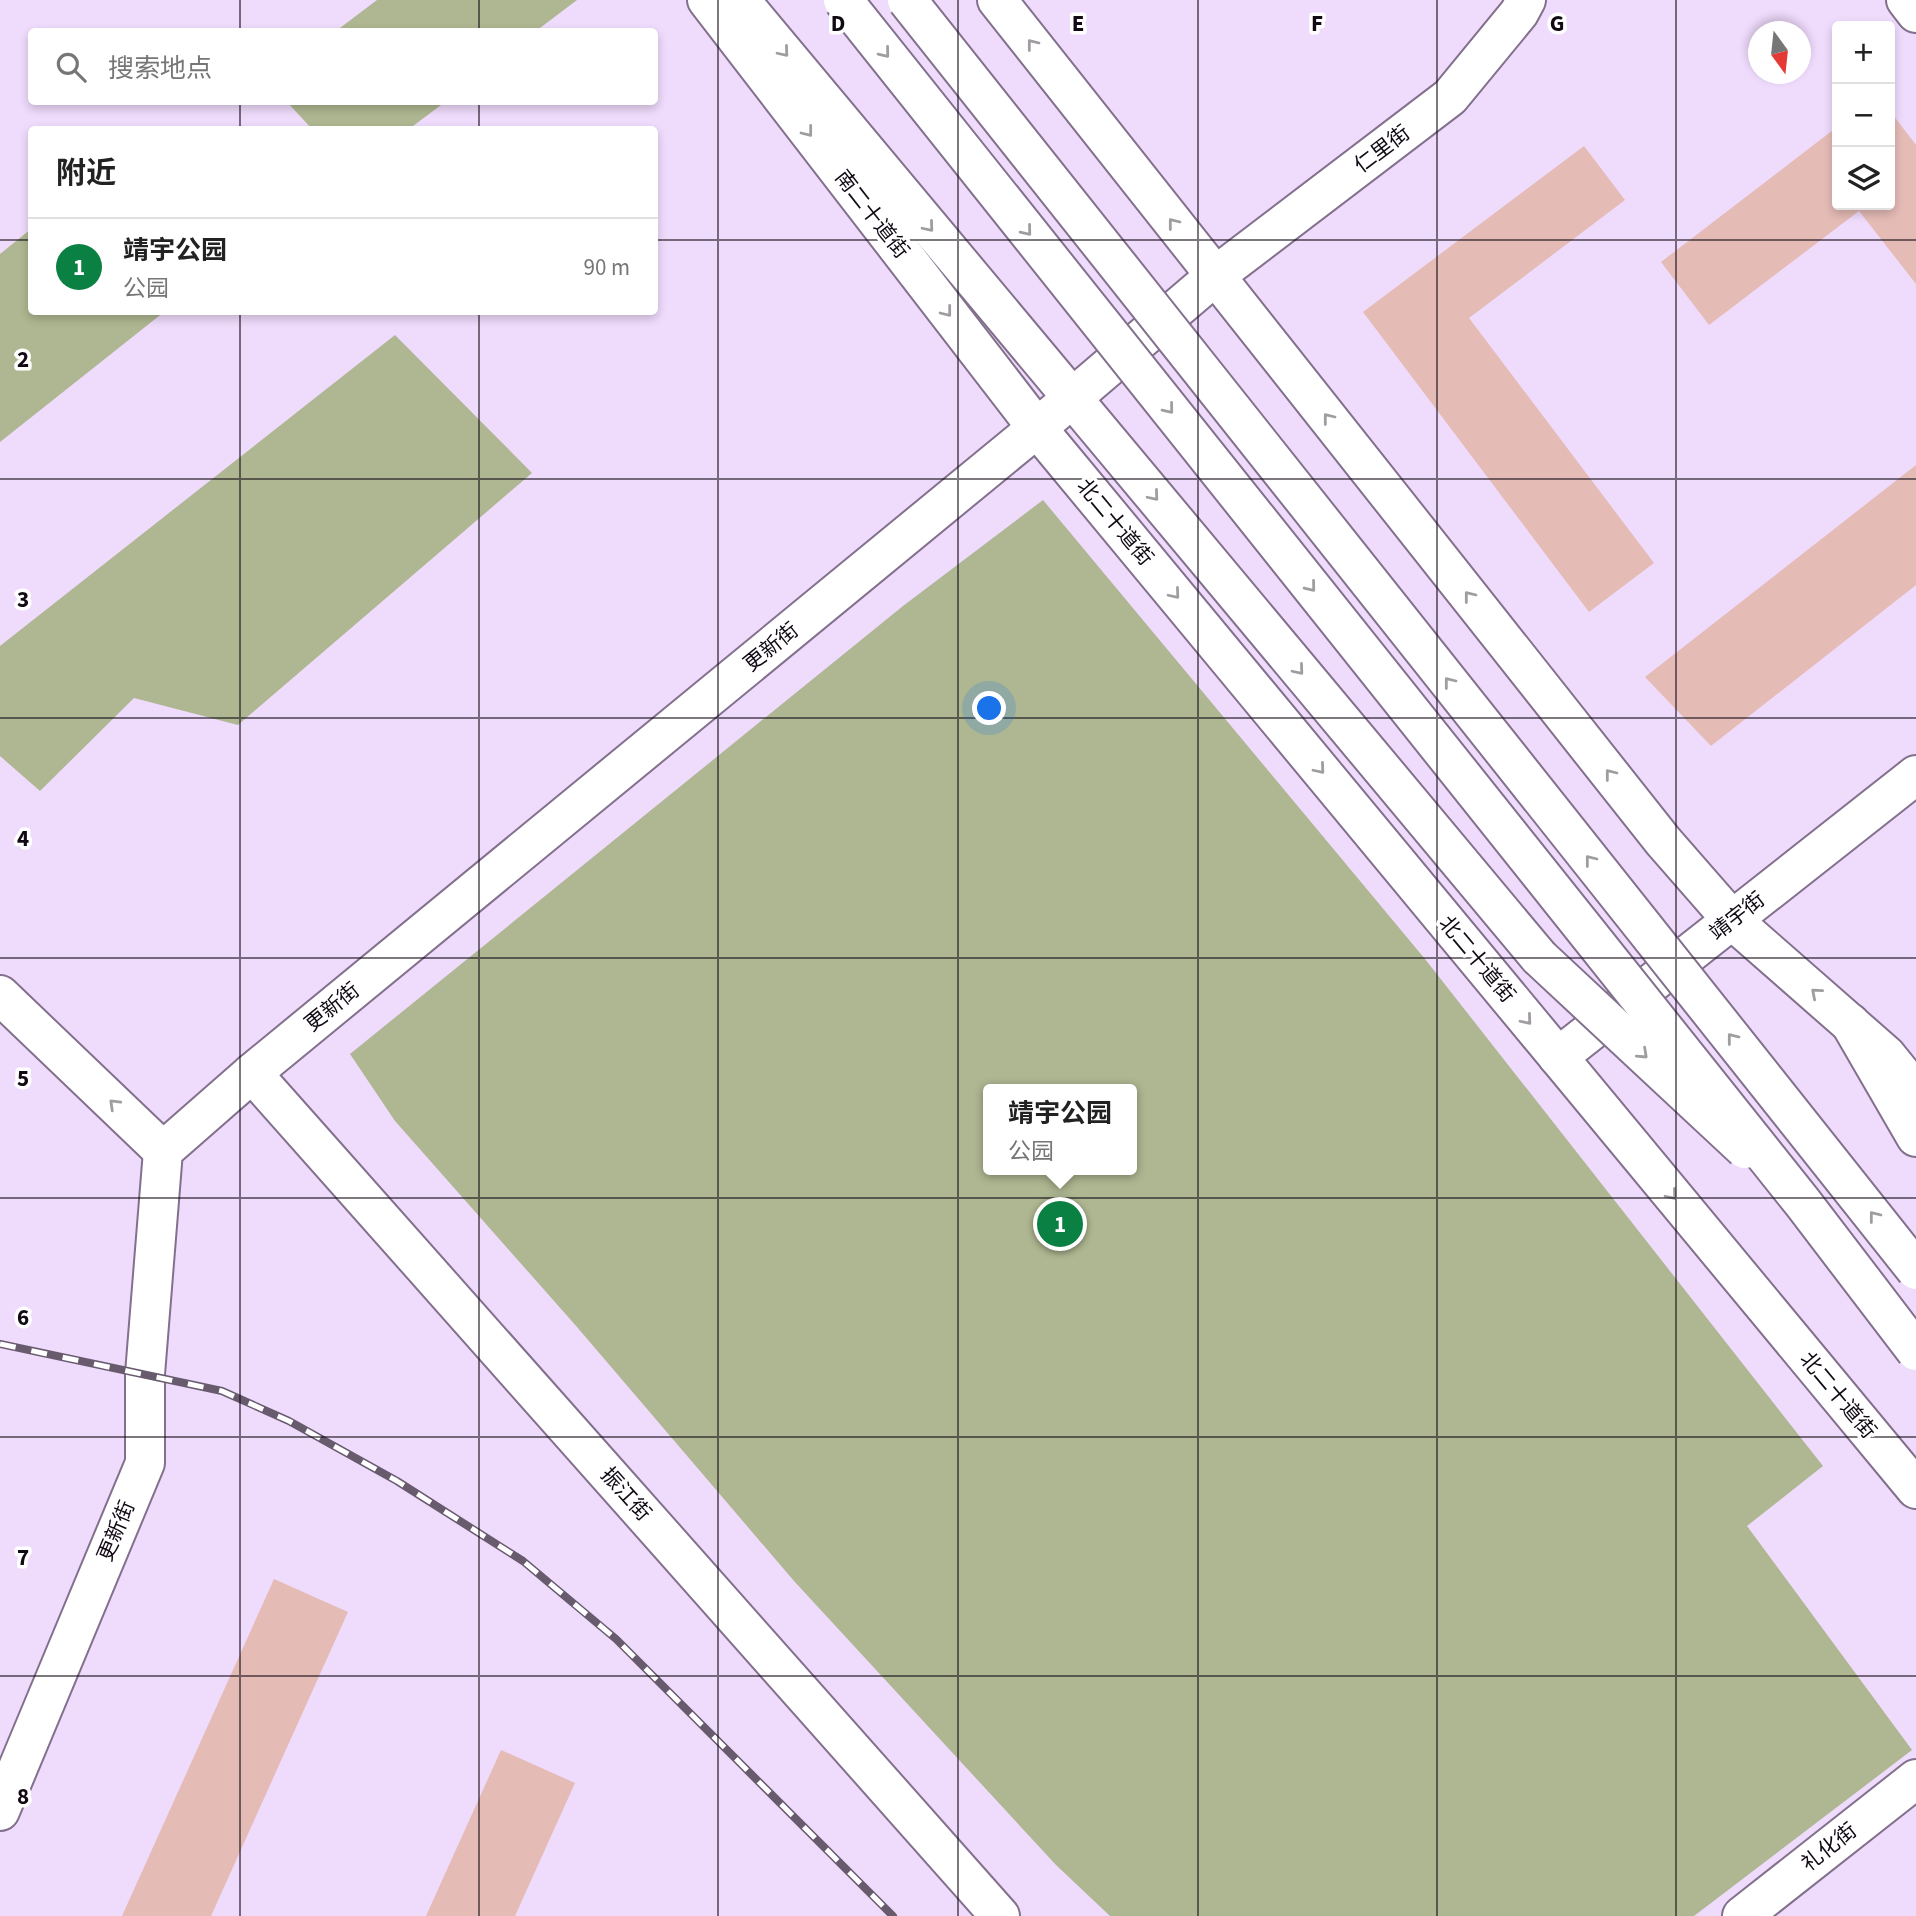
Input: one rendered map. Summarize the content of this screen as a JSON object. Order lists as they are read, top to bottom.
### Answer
{
  "streets": {
    "main road": [
      "仁里街",
      "南二十道街",
      "北二十道街",
      "更新街",
      "靖宇街",
      "振江街",
      "礼化街"
    ]
  },
  "crossings": [
    ["仁里街", "更新街"],
    ["南二十道街", "北二十道街"],
    ["南二十道街", "更新街"],
    ["北二十道街", "更新街"],
    ["北二十道街", "靖宇街"],
    ["更新街", "振江街"]
  ],
  "north": "bottom",
  "page": {
    "map_buttons": ["+", "−"],
    "search": "搜索地点",
    "heading": "附近",
    "list": [
      {
        "mark": "1",
        "name": "靖宇公园",
        "note": "公园",
        "value": "90 m"
      }
    ],
    "popup": ["靖宇公园", "公园"],
    "pins": "1"
  },
  "grid": {
    "columns": [
      "D",
      "E",
      "F",
      "G"
    ],
    "rows": [
      "2",
      "3",
      "4",
      "5",
      "6",
      "7",
      "8"
    ]
  }
}
